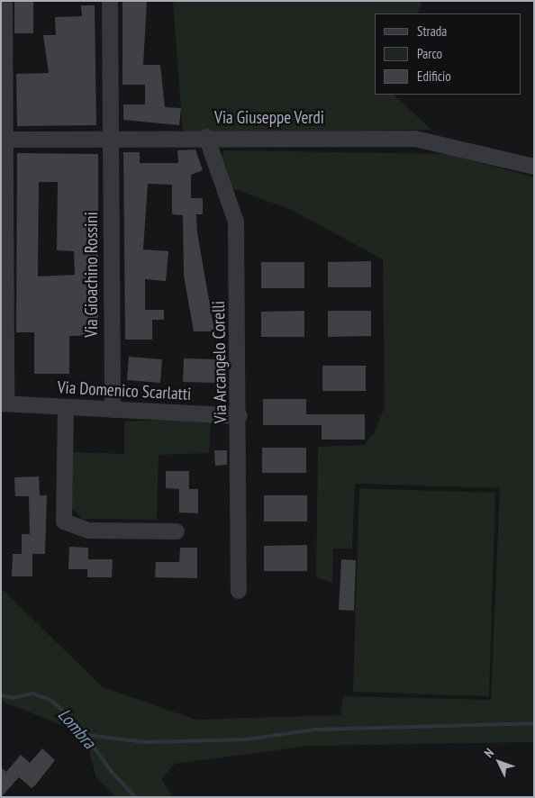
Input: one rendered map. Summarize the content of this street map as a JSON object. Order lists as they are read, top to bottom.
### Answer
{
  "streets": {
    "street": [
      "Via Giuseppe Verdi",
      "Via Gioachino Rossini",
      "Via Arcangelo Corelli",
      "Via Domenico Scarlatti"
    ]
  },
  "crossings": [
    ["Via Giuseppe Verdi", "Via Gioachino Rossini"],
    ["Via Giuseppe Verdi", "Via Arcangelo Corelli"],
    ["Via Gioachino Rossini", "Via Domenico Scarlatti"],
    ["Via Arcangelo Corelli", "Via Domenico Scarlatti"]
  ],
  "water": ["Lombra"],
  "legend": ["Strada", "Parco", "Edificio"],
  "north": "top left"
}
